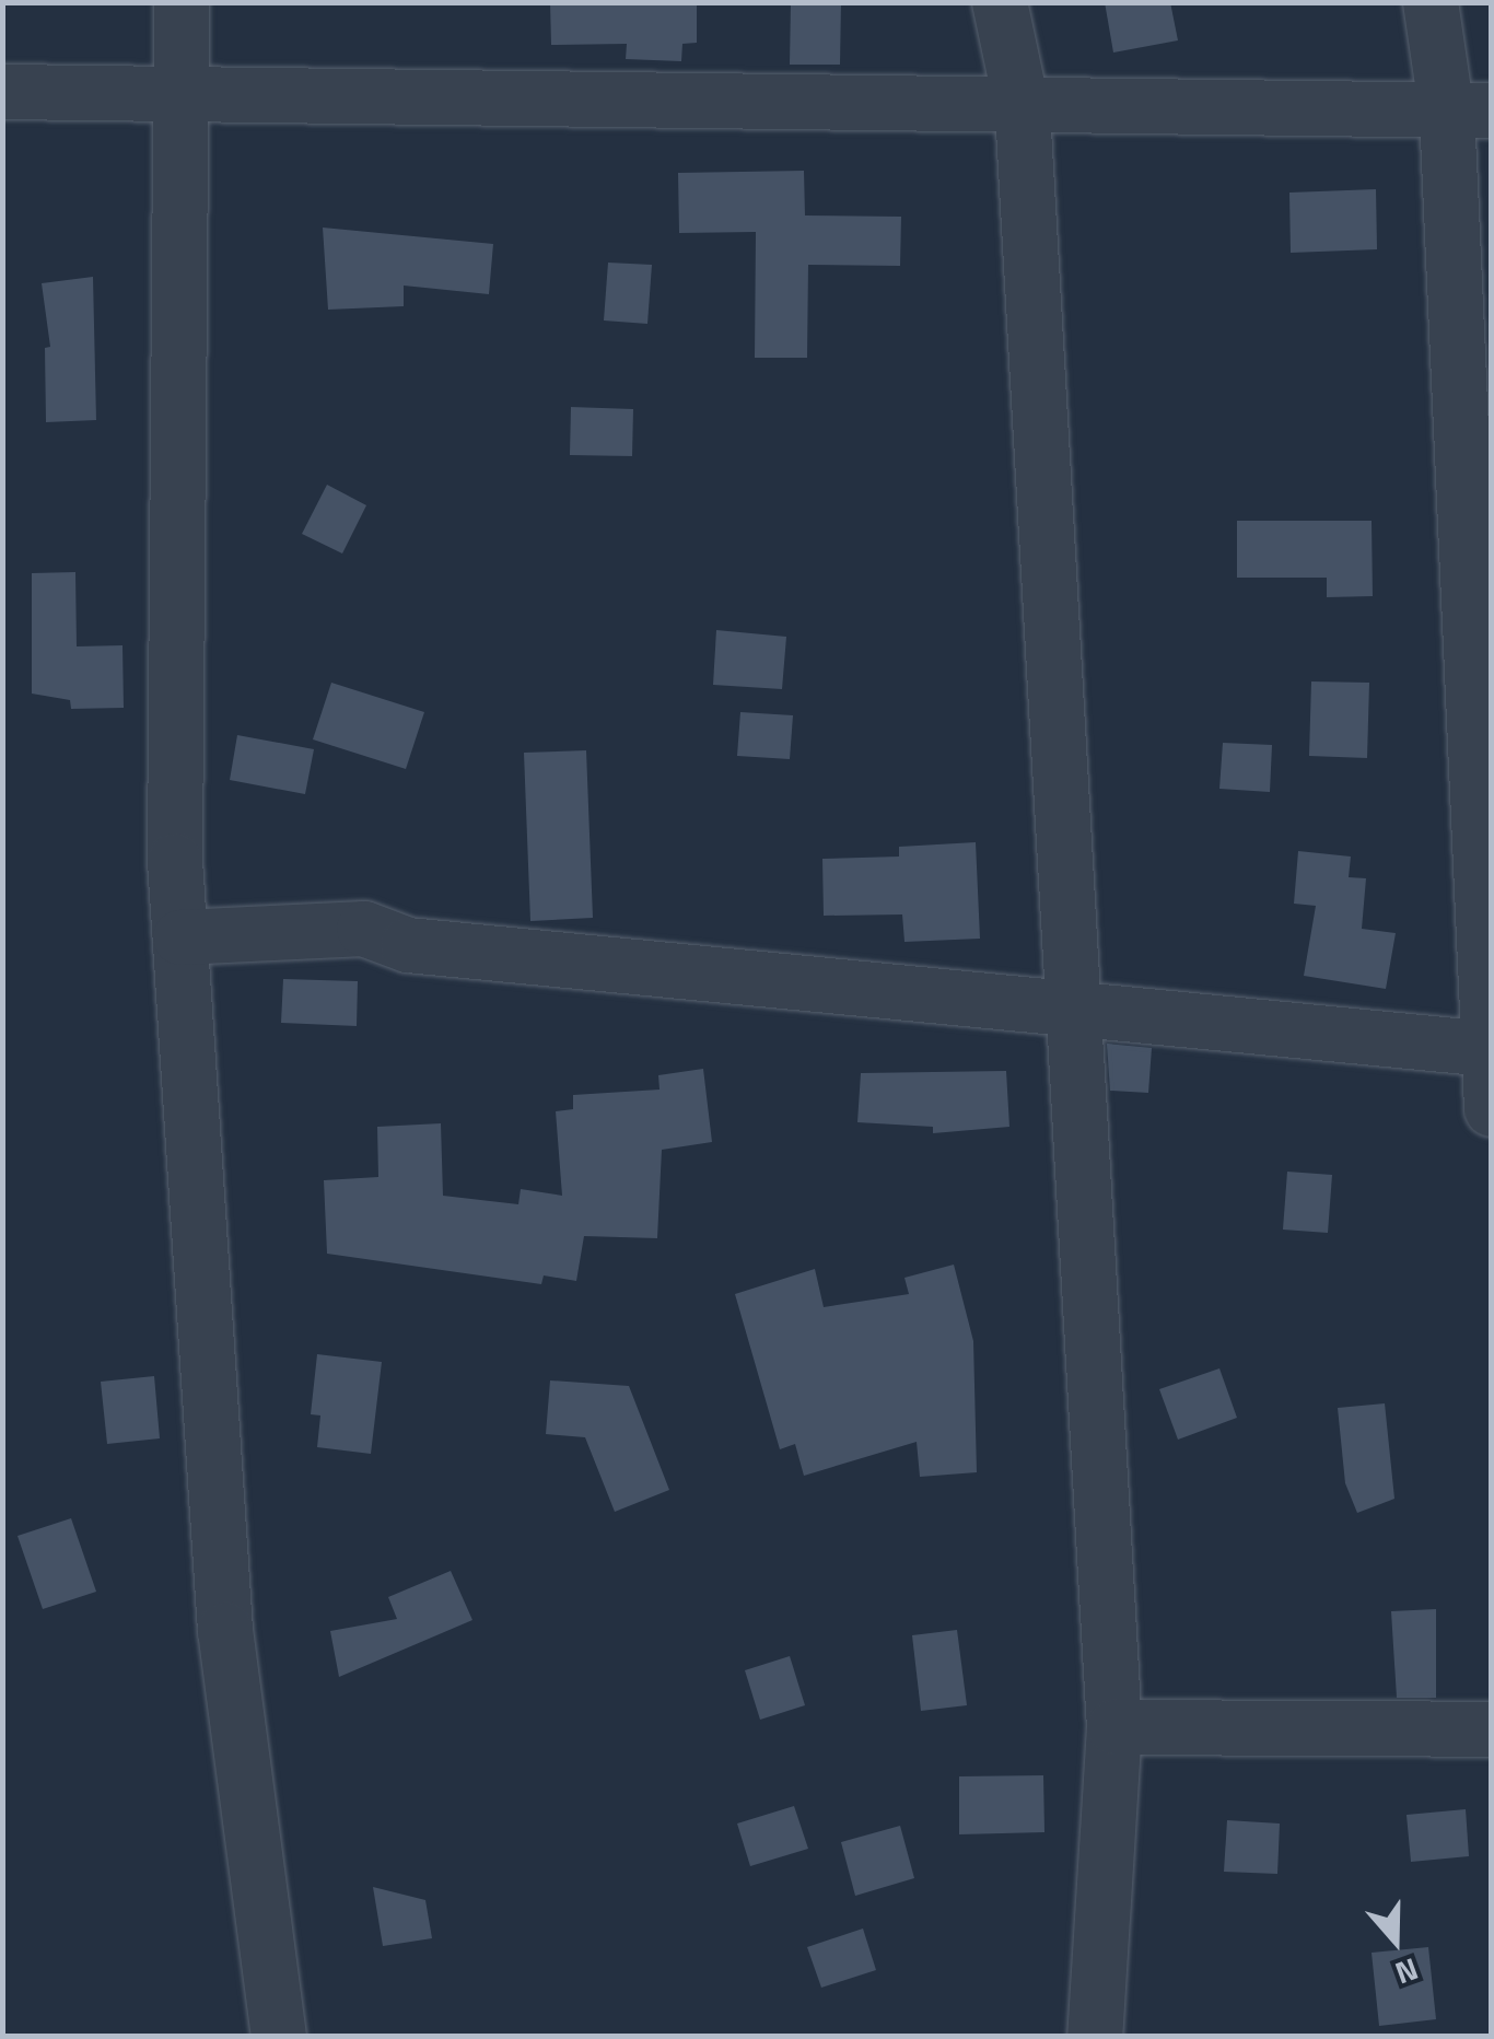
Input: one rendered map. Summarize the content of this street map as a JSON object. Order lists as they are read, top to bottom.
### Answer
{
  "north": "bottom"
}
